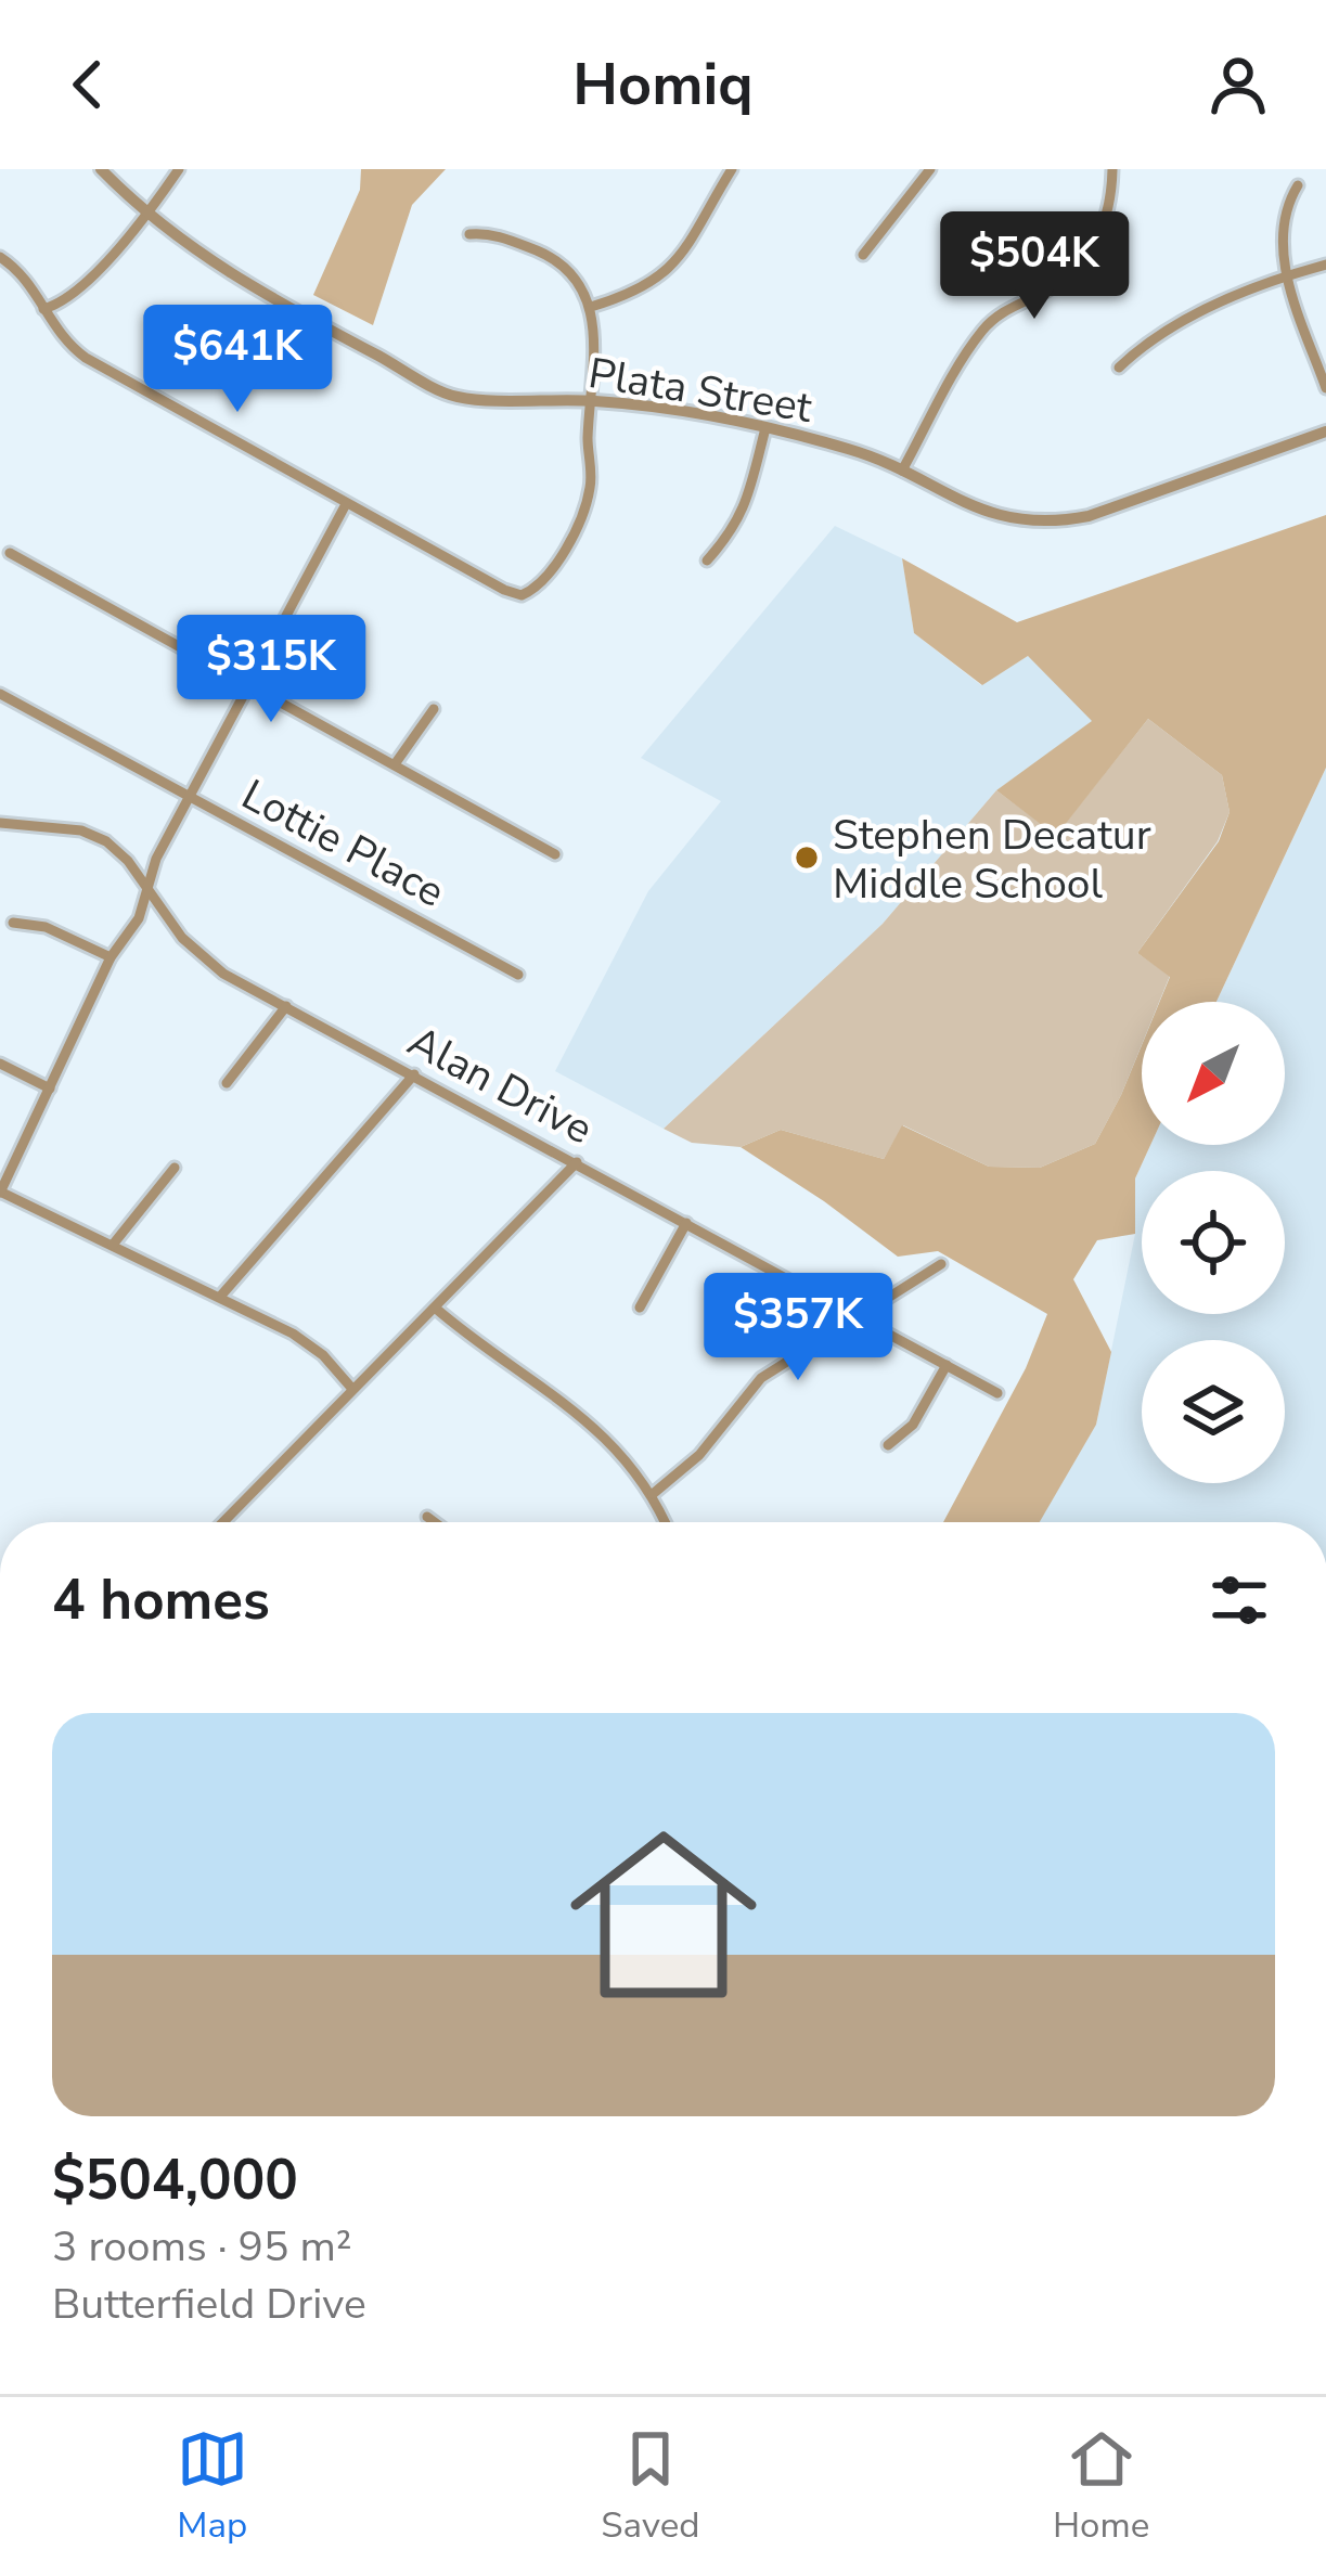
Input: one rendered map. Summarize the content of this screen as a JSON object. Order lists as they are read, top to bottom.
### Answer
{
  "streets": {
    "street": ["Plata Street", "Lottie Place", "Alan Drive"]
  },
  "places": ["Stephen Decatur Middle School"],
  "north": "bottom left",
  "page": {
    "header": "Homiq",
    "price": [
      "$504K",
      "$641K",
      "$315K",
      "$357K"
    ],
    "heading": "4 homes",
    "list": [
      {
        "name": "$504,000",
        "note": "3 rooms · 95 m² · Butterfield Drive"
      }
    ],
    "tabs": ["Map", "Saved", "Home"]
  }
}
